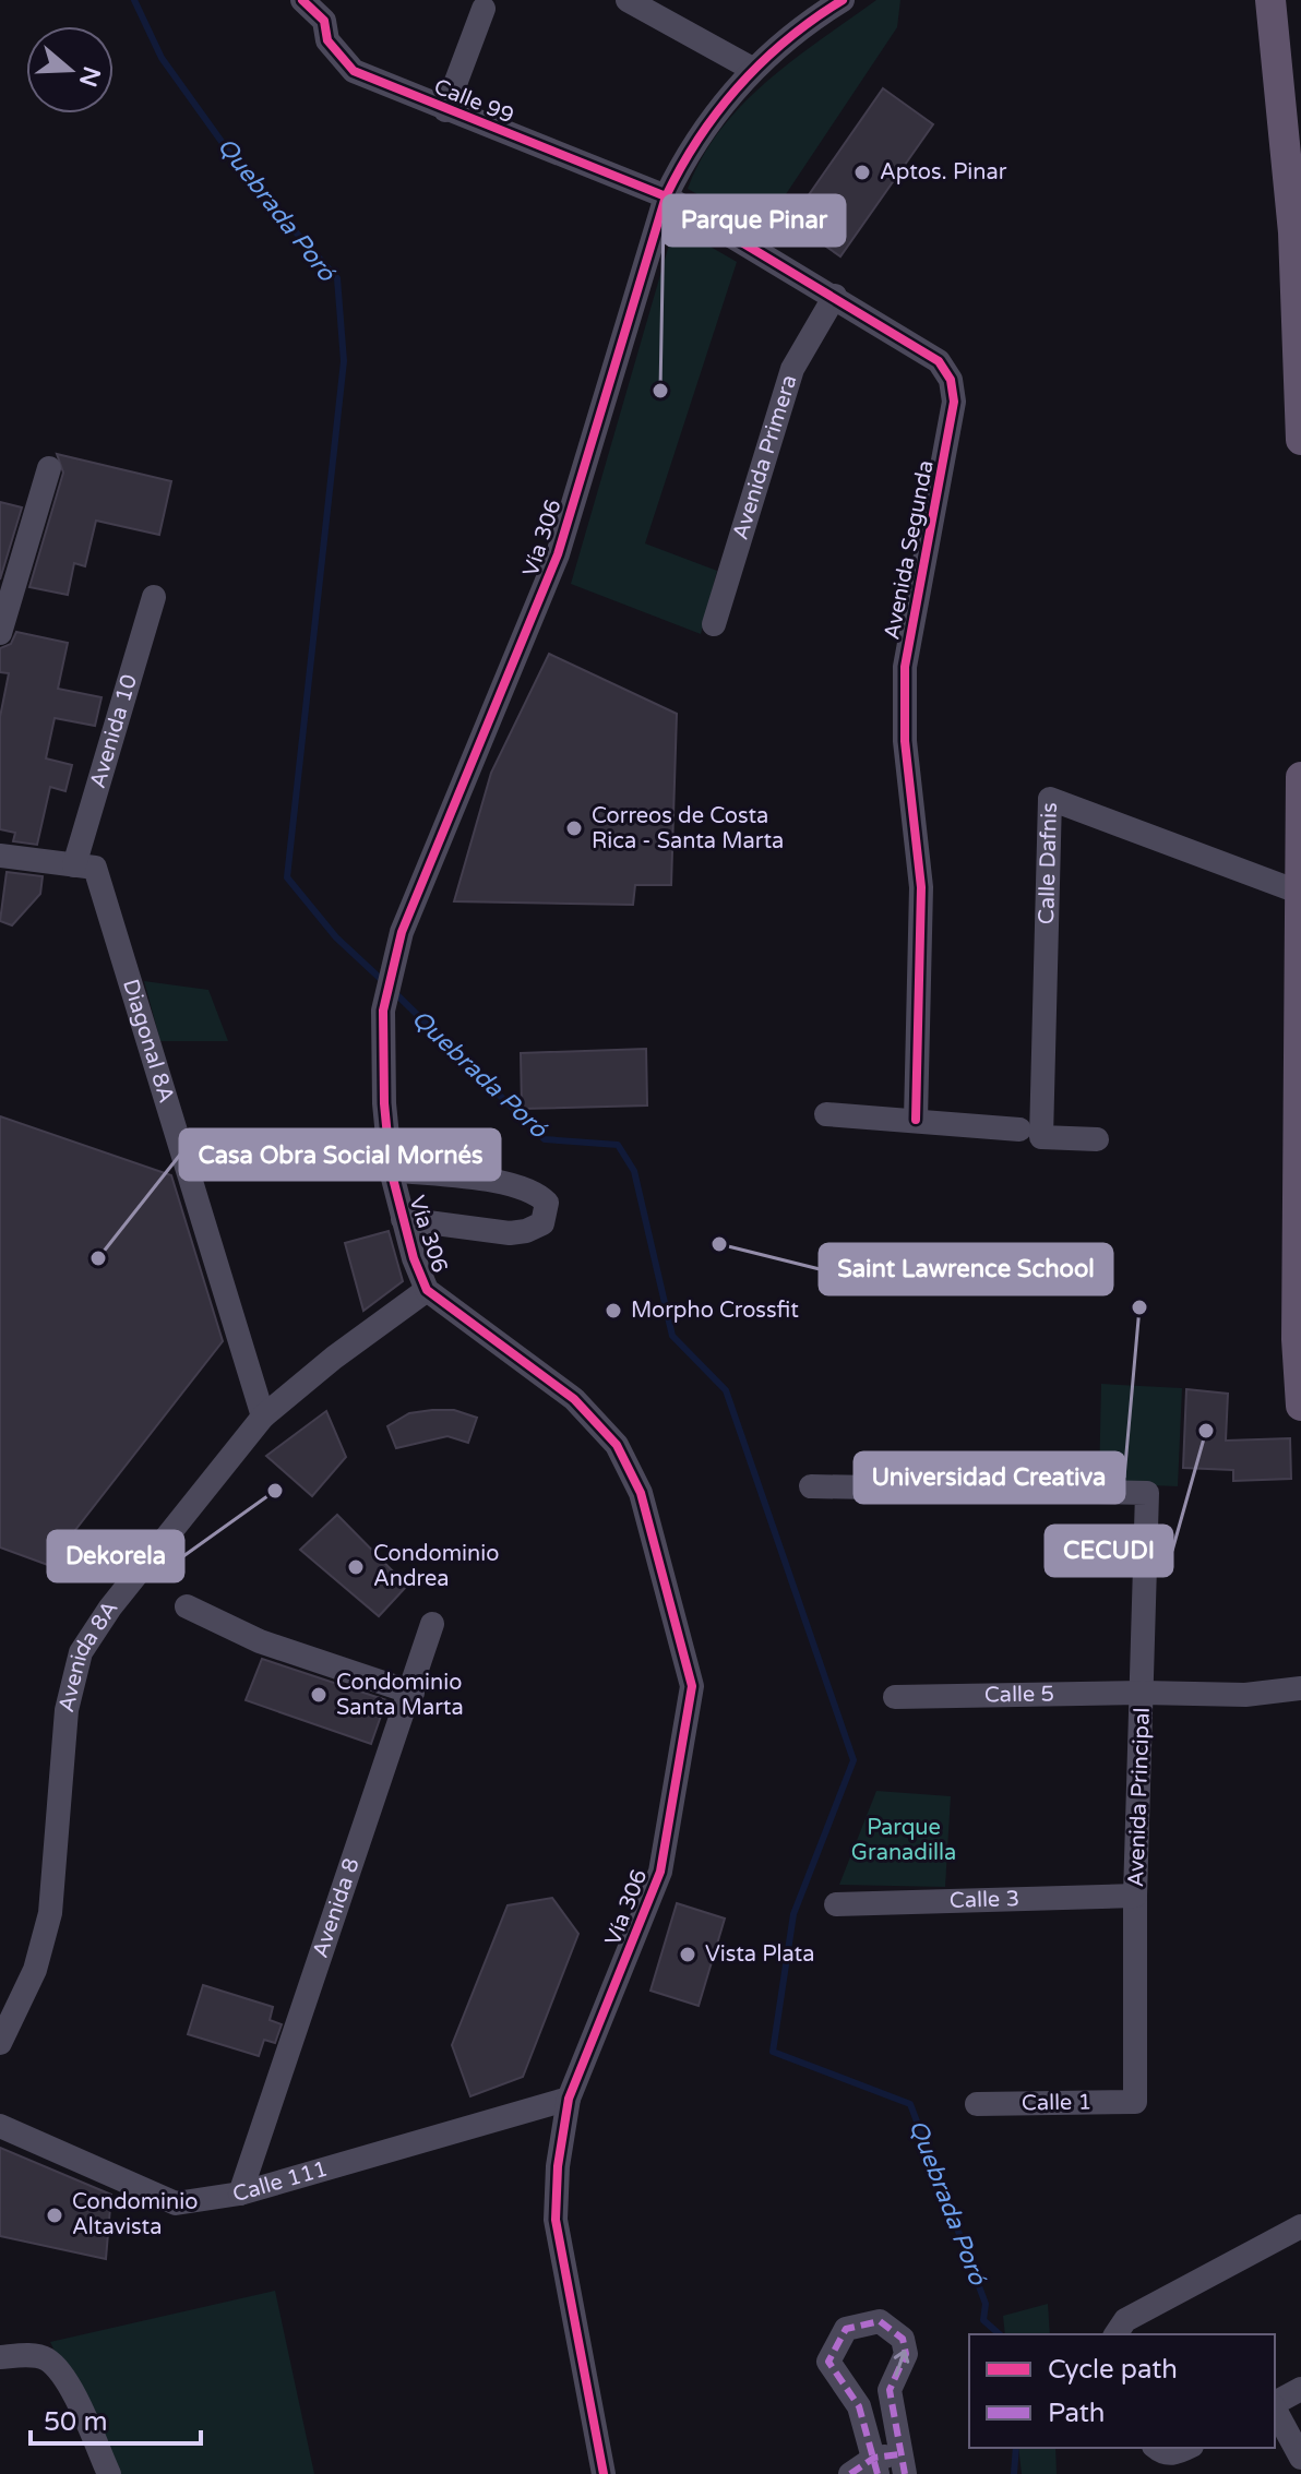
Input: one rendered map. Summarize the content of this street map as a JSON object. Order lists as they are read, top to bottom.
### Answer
{
  "streets": {
    "street": [
      "Calle 99",
      "Avenida Primera",
      "Vía 306",
      "Avenida Segunda",
      "Avenida 10",
      "Calle Dafnis",
      "Diagonal 8A",
      "Avenida 8A",
      "Calle 5",
      "Avenida Principal",
      "Calle 3",
      "Avenida 8",
      "Calle 1",
      "Calle 111"
    ]
  },
  "crossings": [
    ["Calle 99", "Vía 306"],
    ["Calle 99", "Avenida Segunda"],
    ["Avenida Primera", "Avenida Segunda"],
    ["Vía 306", "Avenida Segunda"],
    ["Vía 306", "Avenida 8A"],
    ["Vía 306", "Calle 111"],
    ["Avenida 10", "Diagonal 8A"],
    ["Diagonal 8A", "Avenida 8A"],
    ["Calle 5", "Avenida Principal"],
    ["Avenida Principal", "Calle 3"],
    ["Avenida Principal", "Calle 1"],
    ["Avenida 8", "Calle 111"]
  ],
  "water": ["Quebrada Poró"],
  "parks": ["Parque Granadilla"],
  "places": [
    "Aptos. Pinar",
    "Parque Pinar",
    "Correos de Costa Rica - Santa Marta",
    "Saint Lawrence School",
    "Casa Obra Social Mornés",
    "Universidad Creativa",
    "Morpho Crossfit",
    "CECUDI",
    "Dekorela",
    "Condominio Andrea",
    "Condominio Santa Marta",
    "Vista Plata",
    "Condominio Altavista"
  ],
  "legend": ["Cycle path", "Path"],
  "scale_bar": "50 m",
  "north": "right"
}
